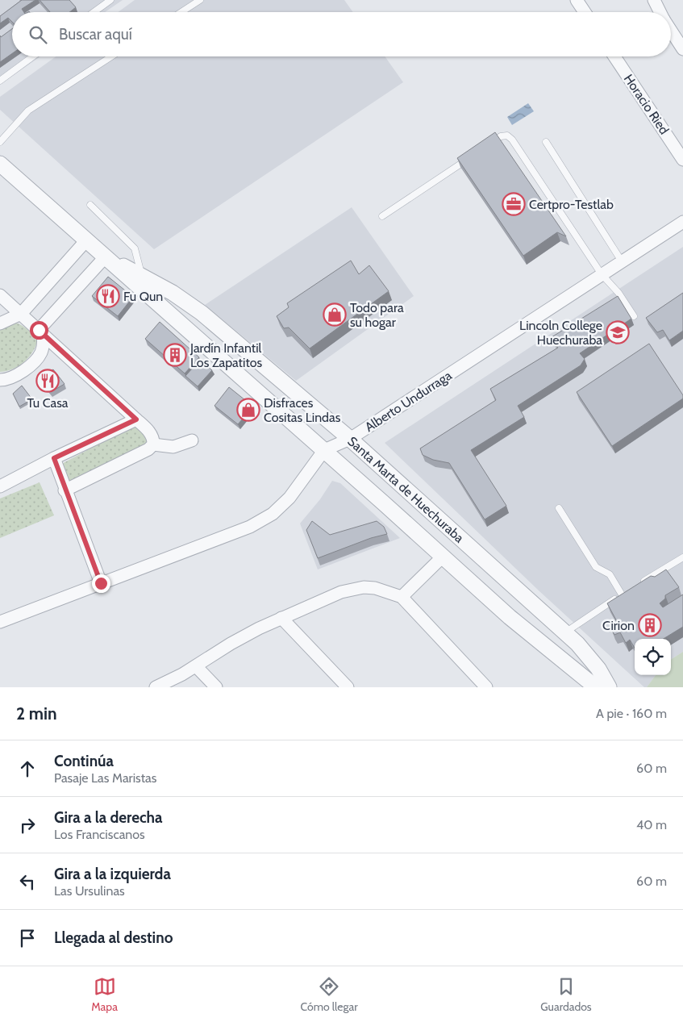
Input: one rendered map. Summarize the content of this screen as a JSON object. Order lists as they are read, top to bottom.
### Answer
{
  "streets": {
    "street": ["Horacio Ried", "Alberto Undurraga", "Santa Marta de Huechuraba"]
  },
  "crossings": [
    ["Alberto Undurraga", "Santa Marta de Huechuraba"]
  ],
  "places": {
    "office": ["Certpro-Testlab"],
    "restaurant": ["Fu Qun", "Tu Casa"],
    "shop": ["Todo para su hogar", "Disfraces Cositas Lindas"],
    "school or university": ["Lincoln College Huechuraba"],
    "building": ["Jardín Infantil Los Zapatitos", "Cirion"]
  },
  "page": {
    "search": "Buscar aquí",
    "heading": ["2 min", "A pie · 160 m"],
    "list": [
      ["Continúa", "Pasaje Las Maristas", "60 m"],
      ["Gira a la derecha", "Los Franciscanos", "40 m"],
      ["Gira a la izquierda", "Las Ursulinas", "60 m"],
      "Llegada al destino"
    ],
    "nav": ["Mapa", "Cómo llegar", "Guardados"]
  }
}
